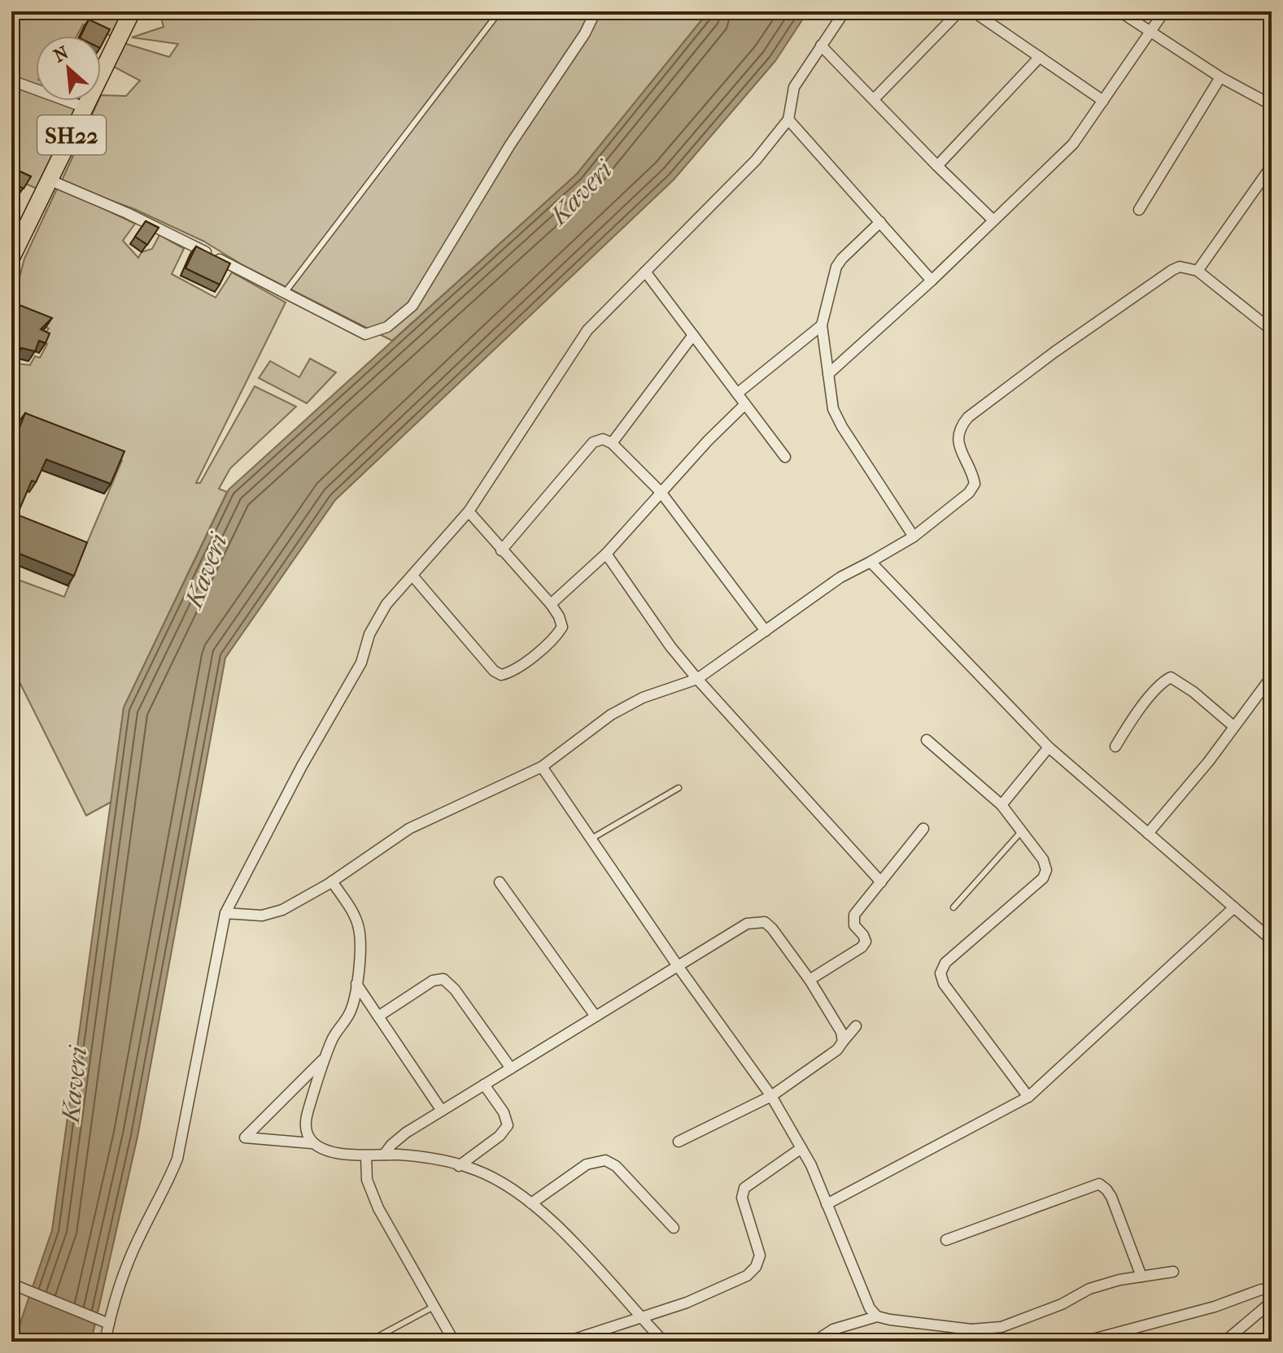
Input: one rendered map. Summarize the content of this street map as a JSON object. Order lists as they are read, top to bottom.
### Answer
{
  "streets": {
    "main road": ["SH22"]
  },
  "water": ["Kaveri"],
  "north": "top left"
}
